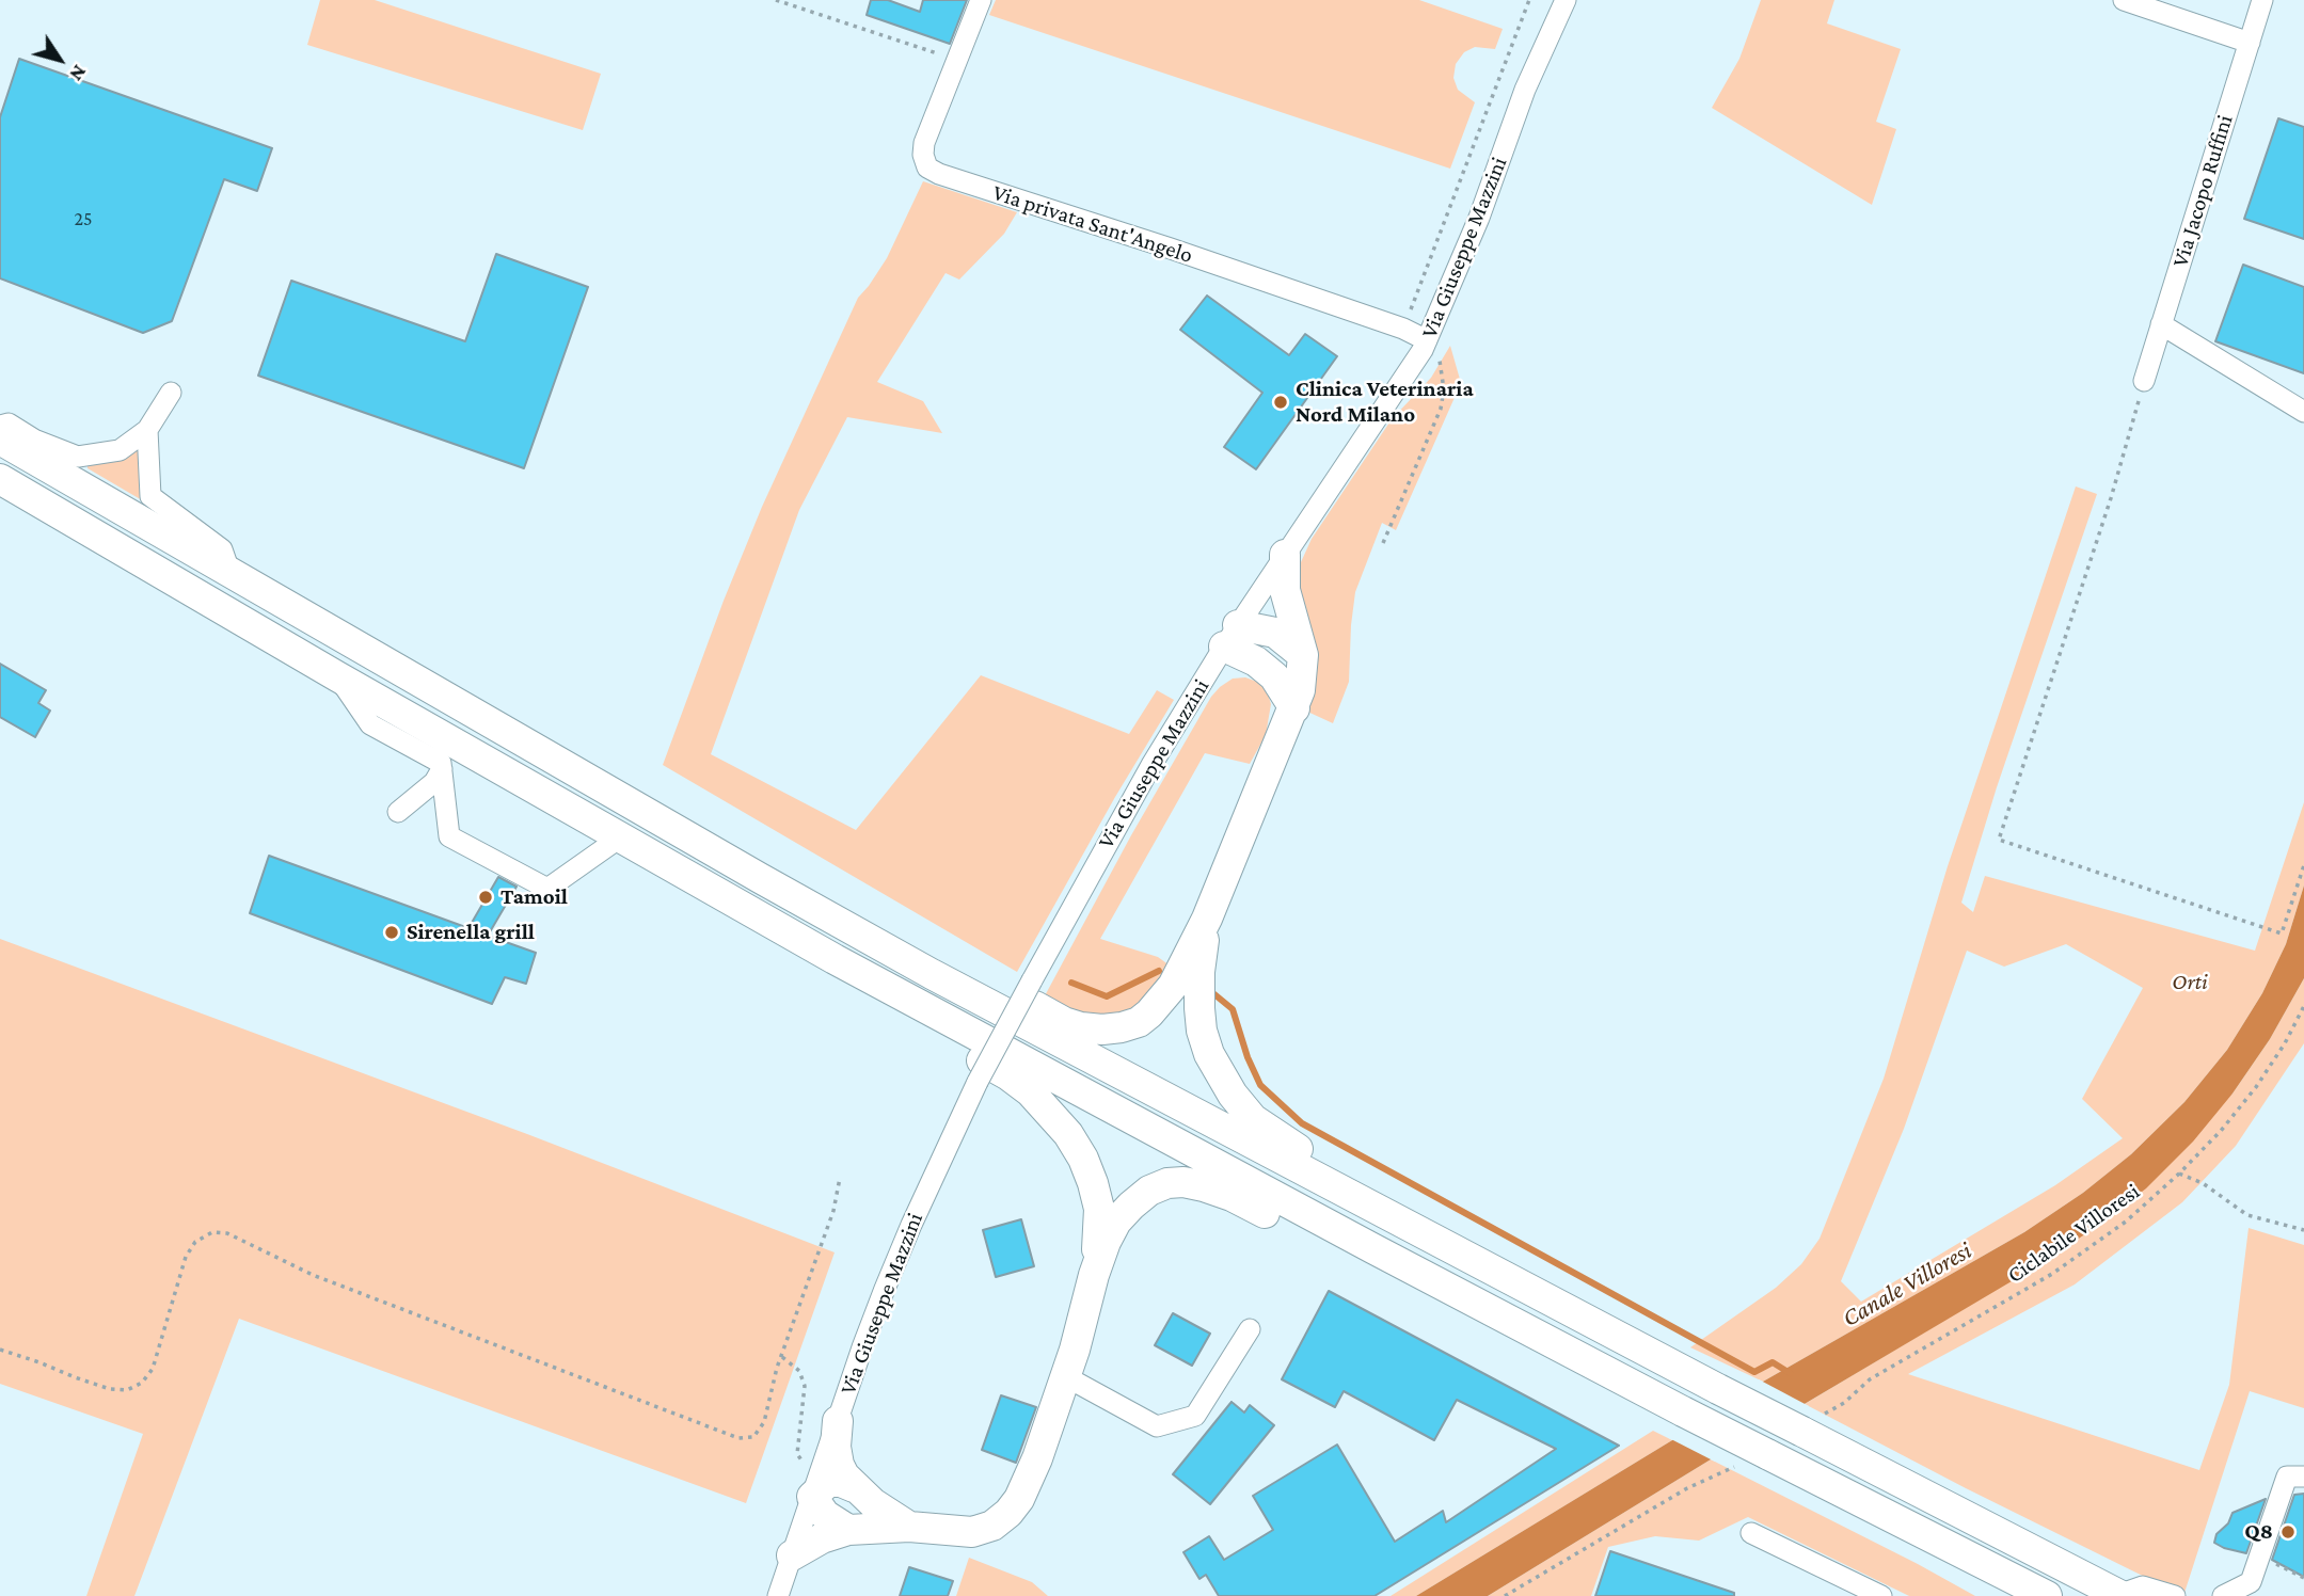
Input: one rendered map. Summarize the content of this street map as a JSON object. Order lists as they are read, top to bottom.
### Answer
{
  "streets": {
    "street": ["Via Jacopo Ruffini", "Via privata Sant'Angelo", "Via Giuseppe Mazzini"],
    "path": ["Ciclabile Villoresi"]
  },
  "crossings": [
    ["Via privata Sant'Angelo", "Via Giuseppe Mazzini"]
  ],
  "water": ["Canale Villoresi"],
  "parks": ["Orti"],
  "places": [
    "Clinica Veterinaria Nord Milano",
    "Tamoil",
    "Sirenella grill",
    "Q8"
  ],
  "house_numbers": ["25"],
  "north": "bottom right"
}
